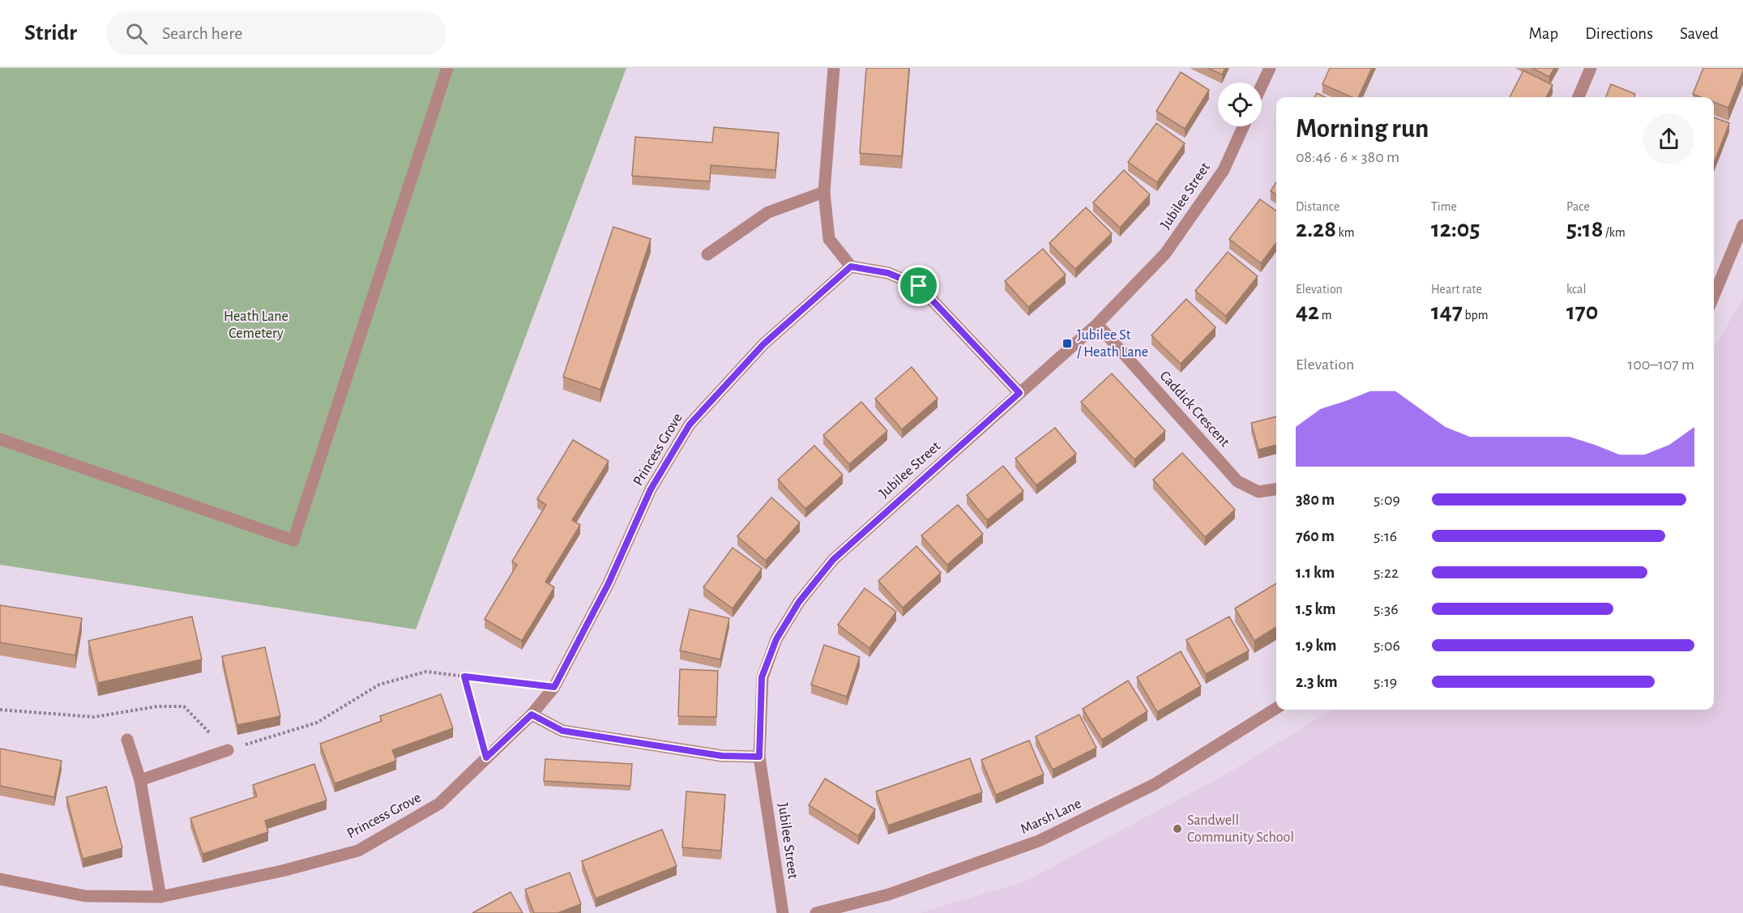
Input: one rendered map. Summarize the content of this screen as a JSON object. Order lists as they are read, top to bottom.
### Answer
{
  "streets": {
    "street": [
      "Jubilee Street",
      "Caddick Crescent",
      "Princess Grove",
      "Marsh Lane"
    ]
  },
  "crossings": [
    ["Jubilee Street", "Caddick Crescent"]
  ],
  "parks": ["Heath Lane Cemetery"],
  "places": {
    "transit": ["Jubilee St / Heath Lane"],
    "other": ["Sandwell Community School"]
  },
  "page": {
    "header": "Stridr",
    "search": "Search here",
    "nav": ["Map", "Directions", "Saved"],
    "heading": ["Morning run", "08:46 · 6 × 380 m"],
    "stats": [
      ["Distance", "2.28 km"],
      ["Time", "12:05"],
      ["Pace", "5:18 /km"],
      ["Elevation", "42 m"],
      ["Heart rate", "147 bpm"],
      ["kcal", "170"]
    ],
    "chart": ["Elevation", "100–107 m"],
    "list": [
      {
        "name": "380 m",
        "note": "5:09"
      },
      {
        "name": "760 m",
        "note": "5:16"
      },
      {
        "name": "1.1 km",
        "note": "5:22"
      },
      {
        "name": "1.5 km",
        "note": "5:36"
      },
      {
        "name": "1.9 km",
        "note": "5:06"
      },
      {
        "name": "2.3 km",
        "note": "5:19"
      }
    ]
  }
}
